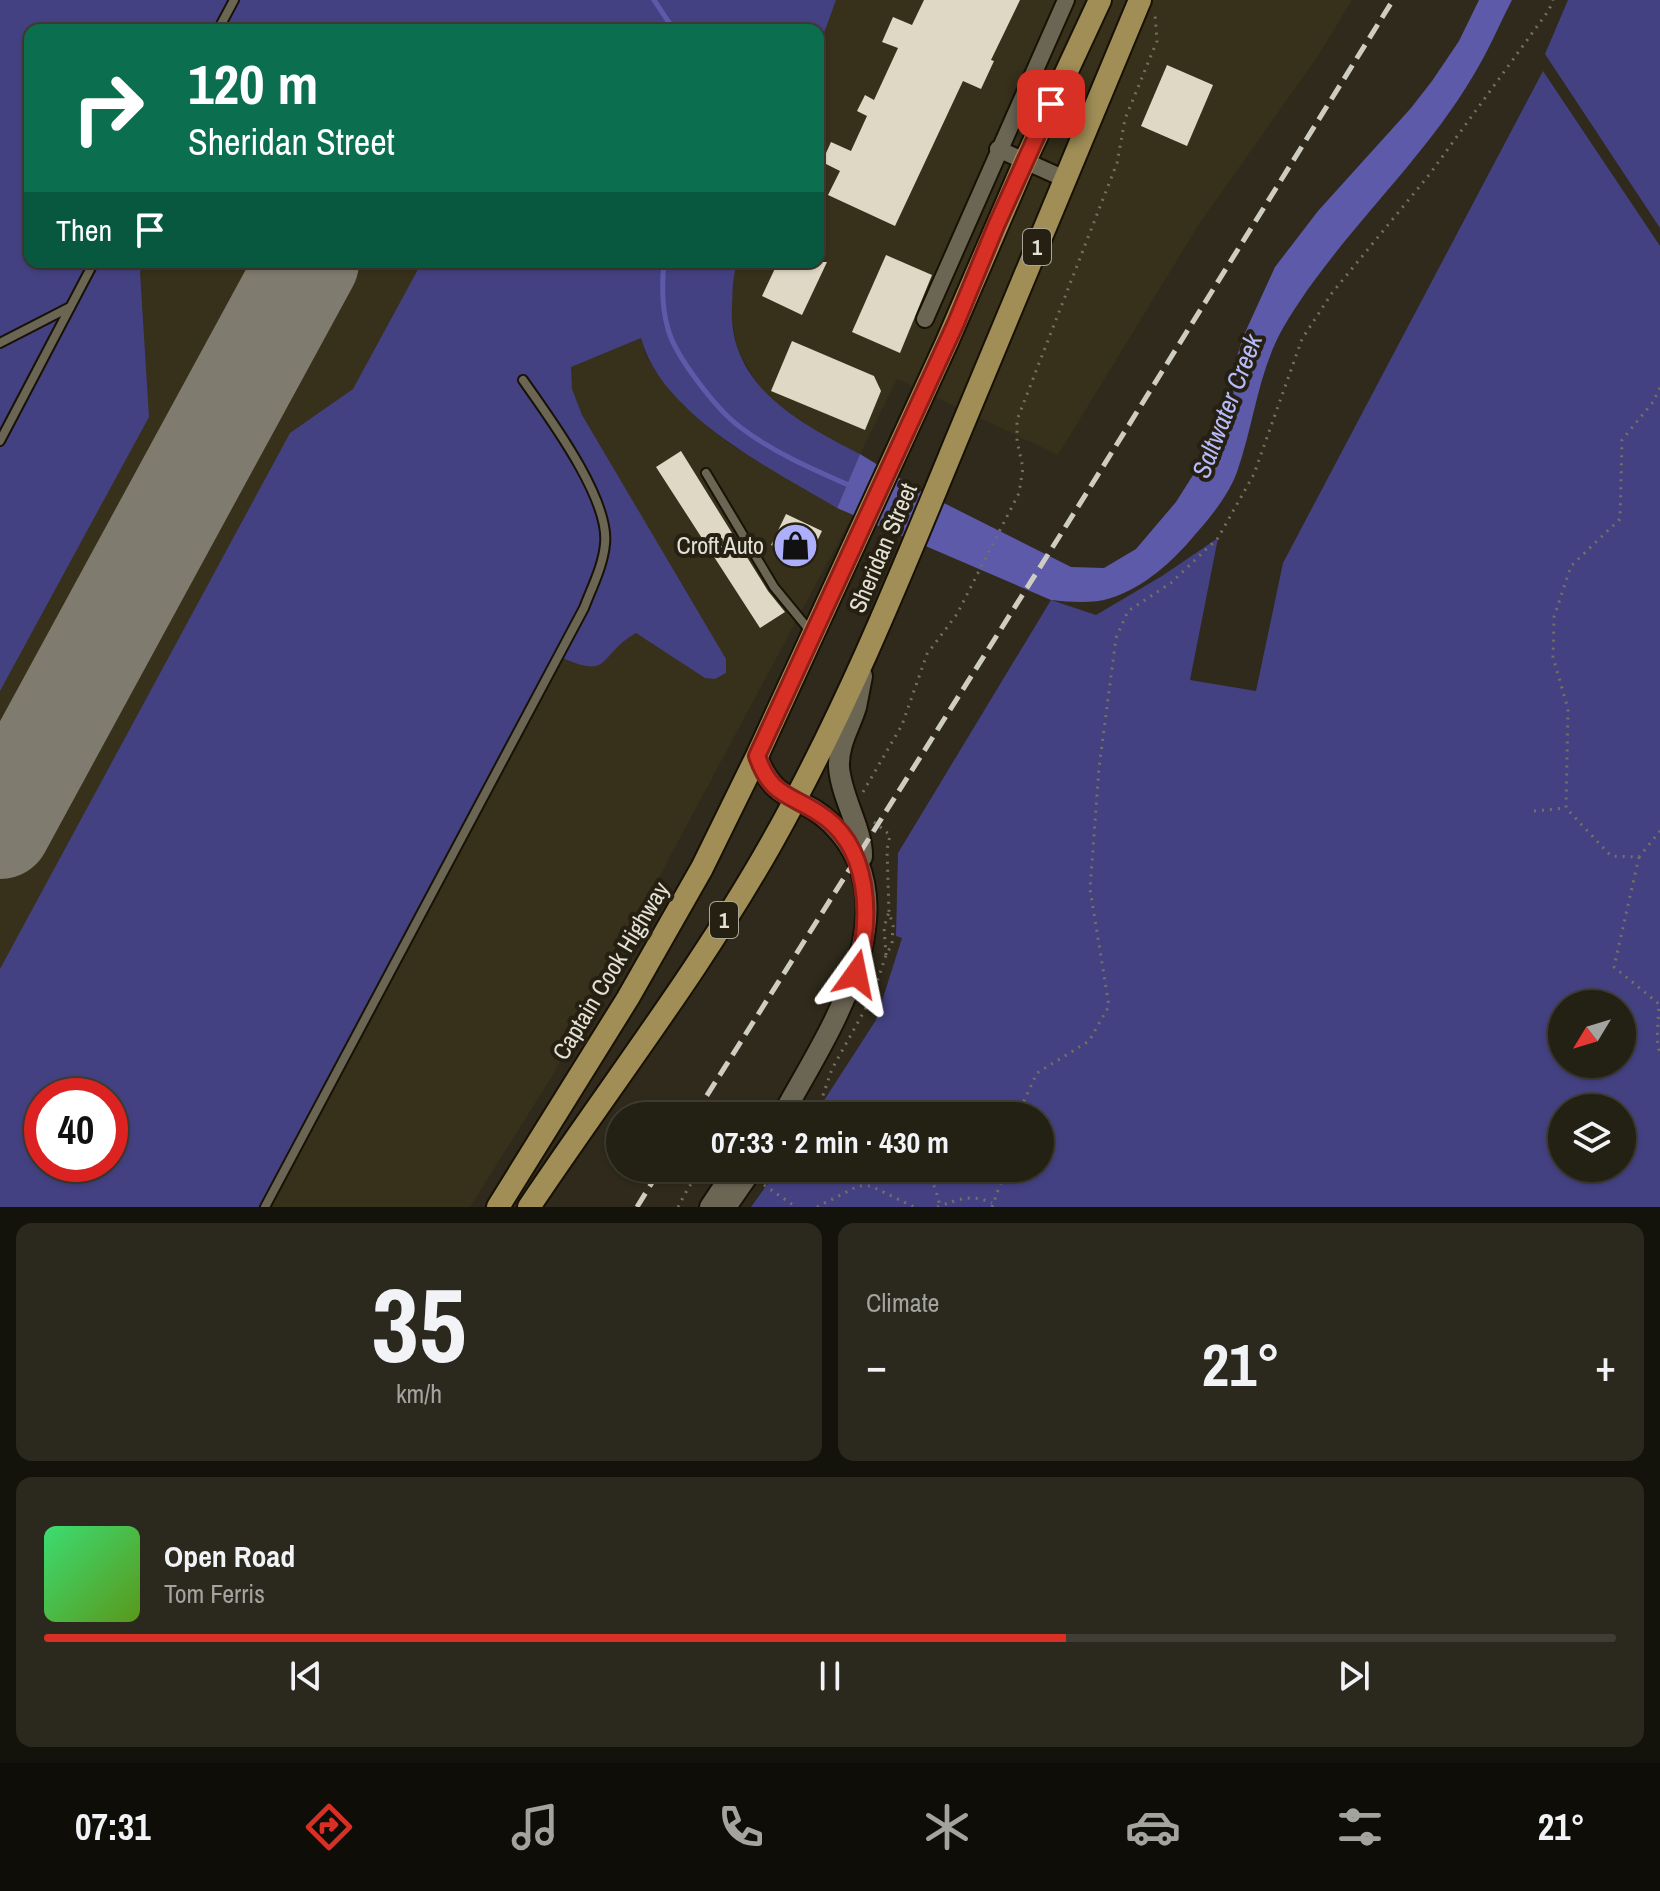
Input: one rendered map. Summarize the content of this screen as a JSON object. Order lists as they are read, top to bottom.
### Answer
{
  "streets": {
    "highway": ["1", "Sheridan Street", "Captain Cook Highway"]
  },
  "crossings": [
    ["1", "Sheridan Street"],
    ["Sheridan Street", "Captain Cook Highway"]
  ],
  "water": ["Saltwater Creek"],
  "places": {
    "shop": ["Croft Auto"]
  },
  "north": "bottom left",
  "page": {
    "turn": ["120 m", "Sheridan Street"],
    "then": "Then",
    "limit": "40",
    "trip": "07:33 · 2 min · 430 m",
    "tile": [
      ["35", "km/h"],
      "Climate"
    ],
    "heat": ["−", "21°", "+"],
    "song": ["Open Road", "Tom Ferris"],
    "tabs": ["07:31", "21°"]
  }
}
